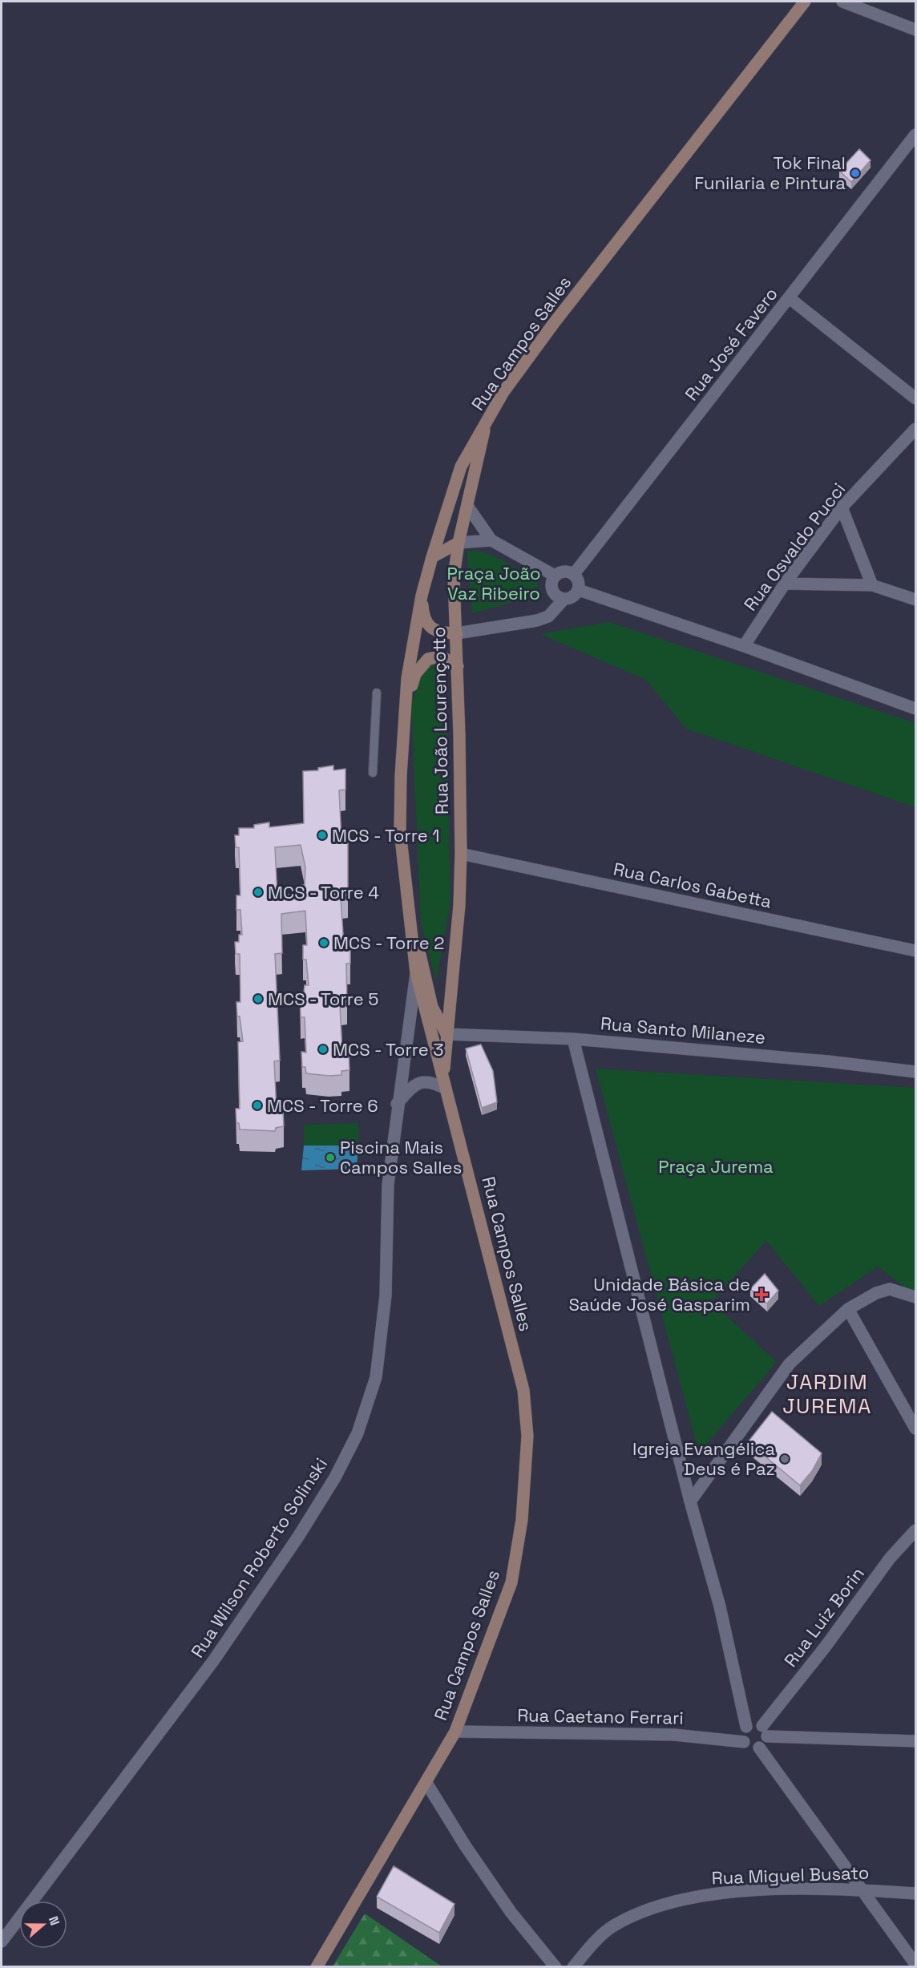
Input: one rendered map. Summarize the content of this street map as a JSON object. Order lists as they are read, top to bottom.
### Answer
{
  "streets": {
    "main road": ["Rua Campos Salles", "Rua João Lourençotto"],
    "street": [
      "Rua José Favero",
      "Rua Osvaldo Pucci",
      "Rua Carlos Gabetta",
      "Rua Santo Milaneze",
      "Rua Wilson Roberto Solinski",
      "Rua Luiz Borin",
      "Rua Caetano Ferrari",
      "Rua Miguel Busato"
    ]
  },
  "crossings": [
    ["Rua Campos Salles", "Rua João Lourençotto"],
    ["Rua Campos Salles", "Rua Santo Milaneze"],
    ["Rua Campos Salles", "Rua Wilson Roberto Solinski"],
    ["Rua Campos Salles", "Rua Caetano Ferrari"],
    ["Rua João Lourençotto", "Rua Carlos Gabetta"],
    ["Rua João Lourençotto", "Rua Santo Milaneze"],
    ["Rua Luiz Borin", "Rua Caetano Ferrari"]
  ],
  "districts": ["JARDIM JUREMA"],
  "parks": ["Praça João Vaz Ribeiro", "Praça Jurema"],
  "places": {
    "other": [
      "Tok Final Funilaria e Pintura",
      "MCS - Torre 1",
      "MCS - Torre 4",
      "MCS - Torre 2",
      "MCS - Torre 5",
      "MCS - Torre 3",
      "MCS - Torre 6",
      "Piscina Mais Campos Salles",
      "Igreja Evangélica Deus é Paz"
    ],
    "health": ["Unidade Básica de Saúde José Gasparim"]
  },
  "north": "right"
}
